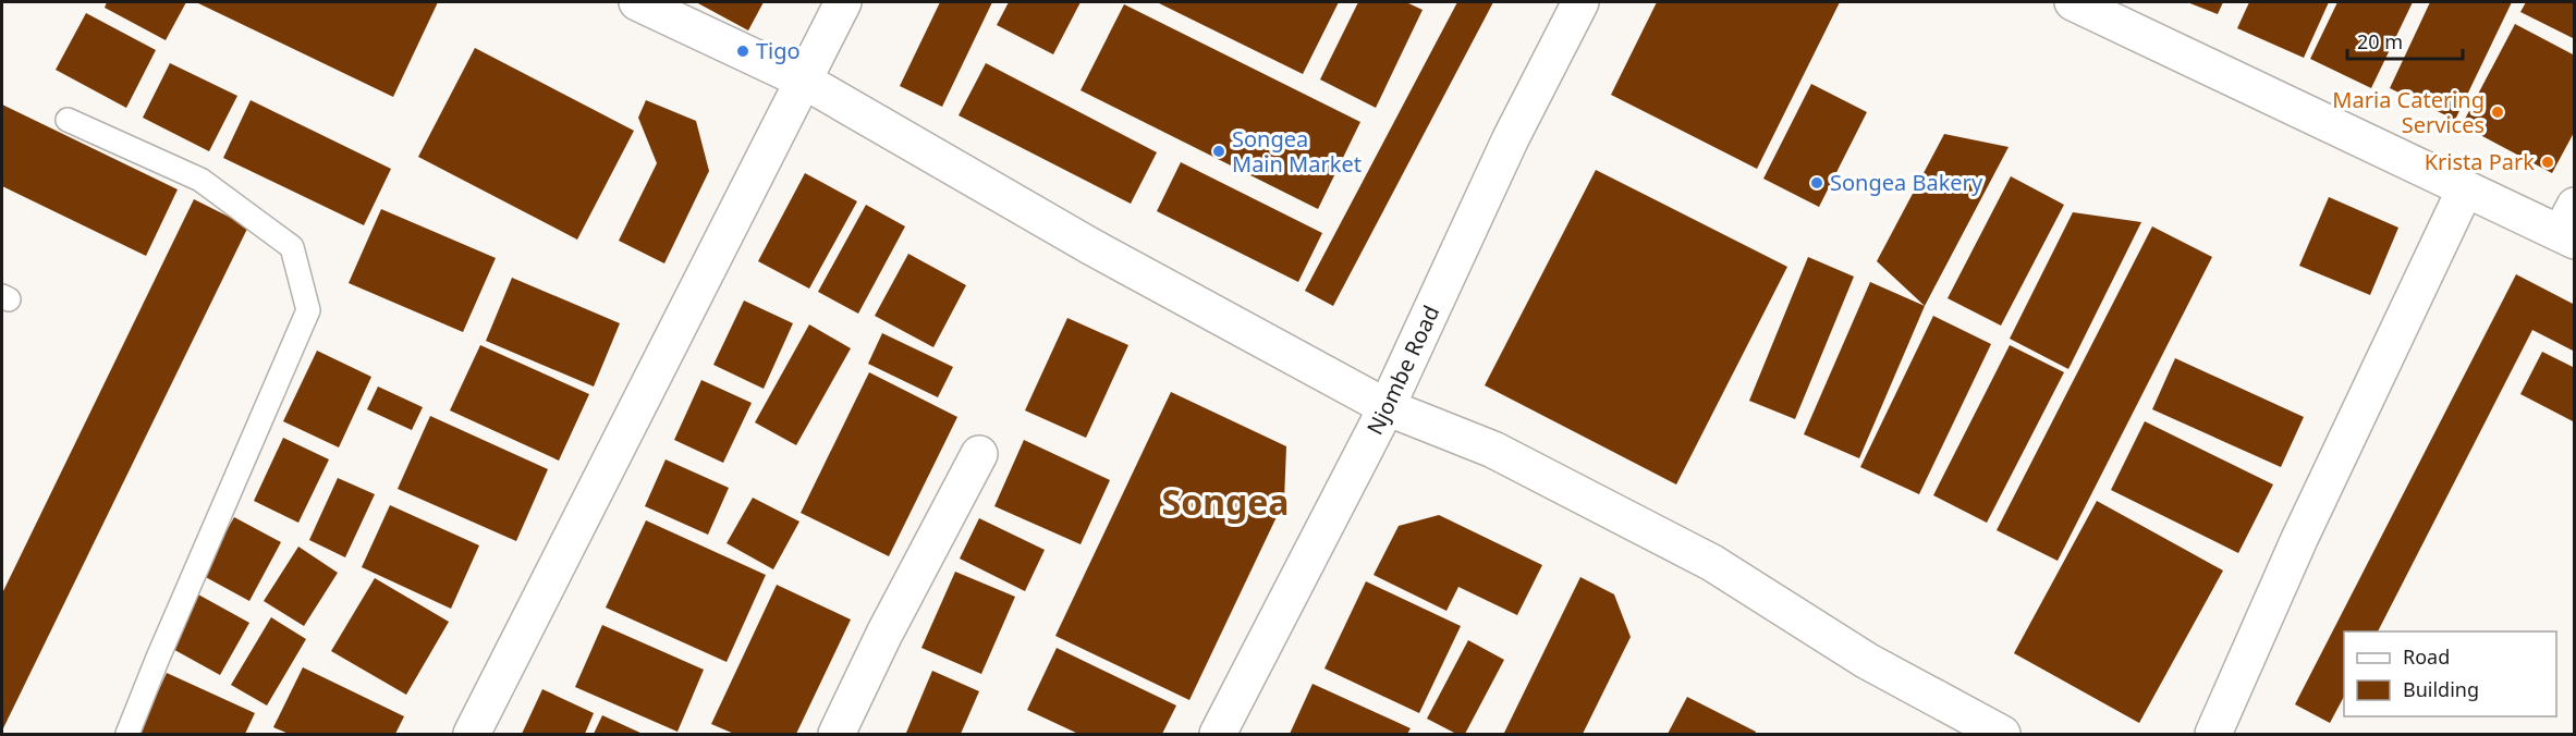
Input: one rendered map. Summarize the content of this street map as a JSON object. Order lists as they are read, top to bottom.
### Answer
{
  "streets": {
    "main road": ["Njombe Road"]
  },
  "districts": ["Songea"],
  "places": [
    "Tigo",
    "Maria Catering Services",
    "Songea Main Market",
    "Krista Park",
    "Songea Bakery"
  ],
  "legend": ["Road", "Building"],
  "scale_bar": "20 m"
}
